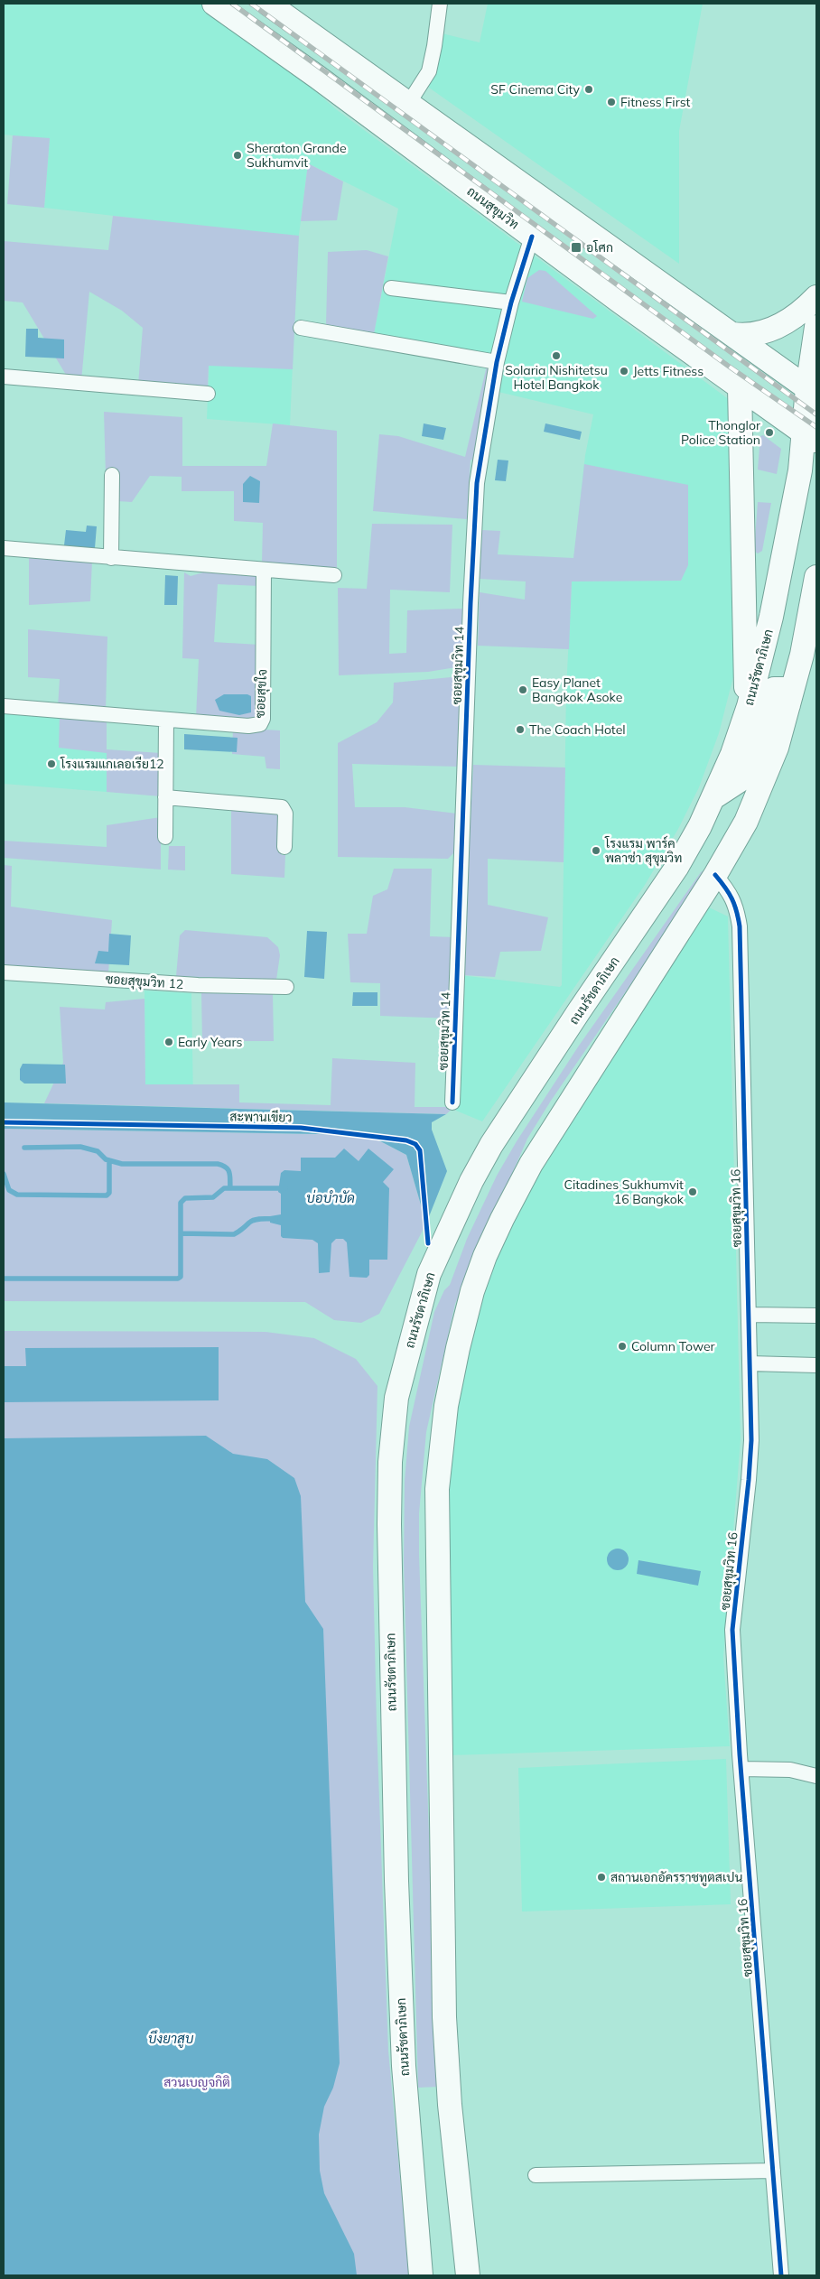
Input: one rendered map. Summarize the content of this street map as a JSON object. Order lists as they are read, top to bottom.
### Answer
{
  "streets": {
    "main road": ["ถนนสุขุมวิท", "ถนนรัชดาภิเษก"],
    "street": [
      "ซอยสุขุมวิท 14",
      "ซอยสุขใจ",
      "ซอยสุขุมวิท 12",
      "ซอยสุขุมวิท 16"
    ],
    "cycle path": ["สะพานเขียว"]
  },
  "crossings": [
    ["ถนนสุขุมวิท", "ซอยสุขุมวิท 14"],
    ["ถนนสุขุมวิท", "ถนนรัชดาภิเษก"]
  ],
  "water": ["บ่อบำบัด", "บึงยาสูบ"],
  "parks": ["สวนเบญจกิติ"],
  "places": {
    "other": [
      "SF Cinema City",
      "Fitness First",
      "Sheraton Grande Sukhumvit",
      "Solaria Nishitetsu Hotel Bangkok",
      "Jetts Fitness",
      "Thonglor Police Station",
      "Easy Planet Bangkok Asoke",
      "The Coach Hotel",
      "โรงแรมแกเลอเรีย12",
      "โรงแรม พาร์ค พลาซ่า สุขุมวิท",
      "Early Years",
      "Citadines Sukhumvit 16 Bangkok",
      "Column Tower",
      "สถานเอกอัครราชทูตสเปน"
    ],
    "transit": ["อโศก"]
  }
}
